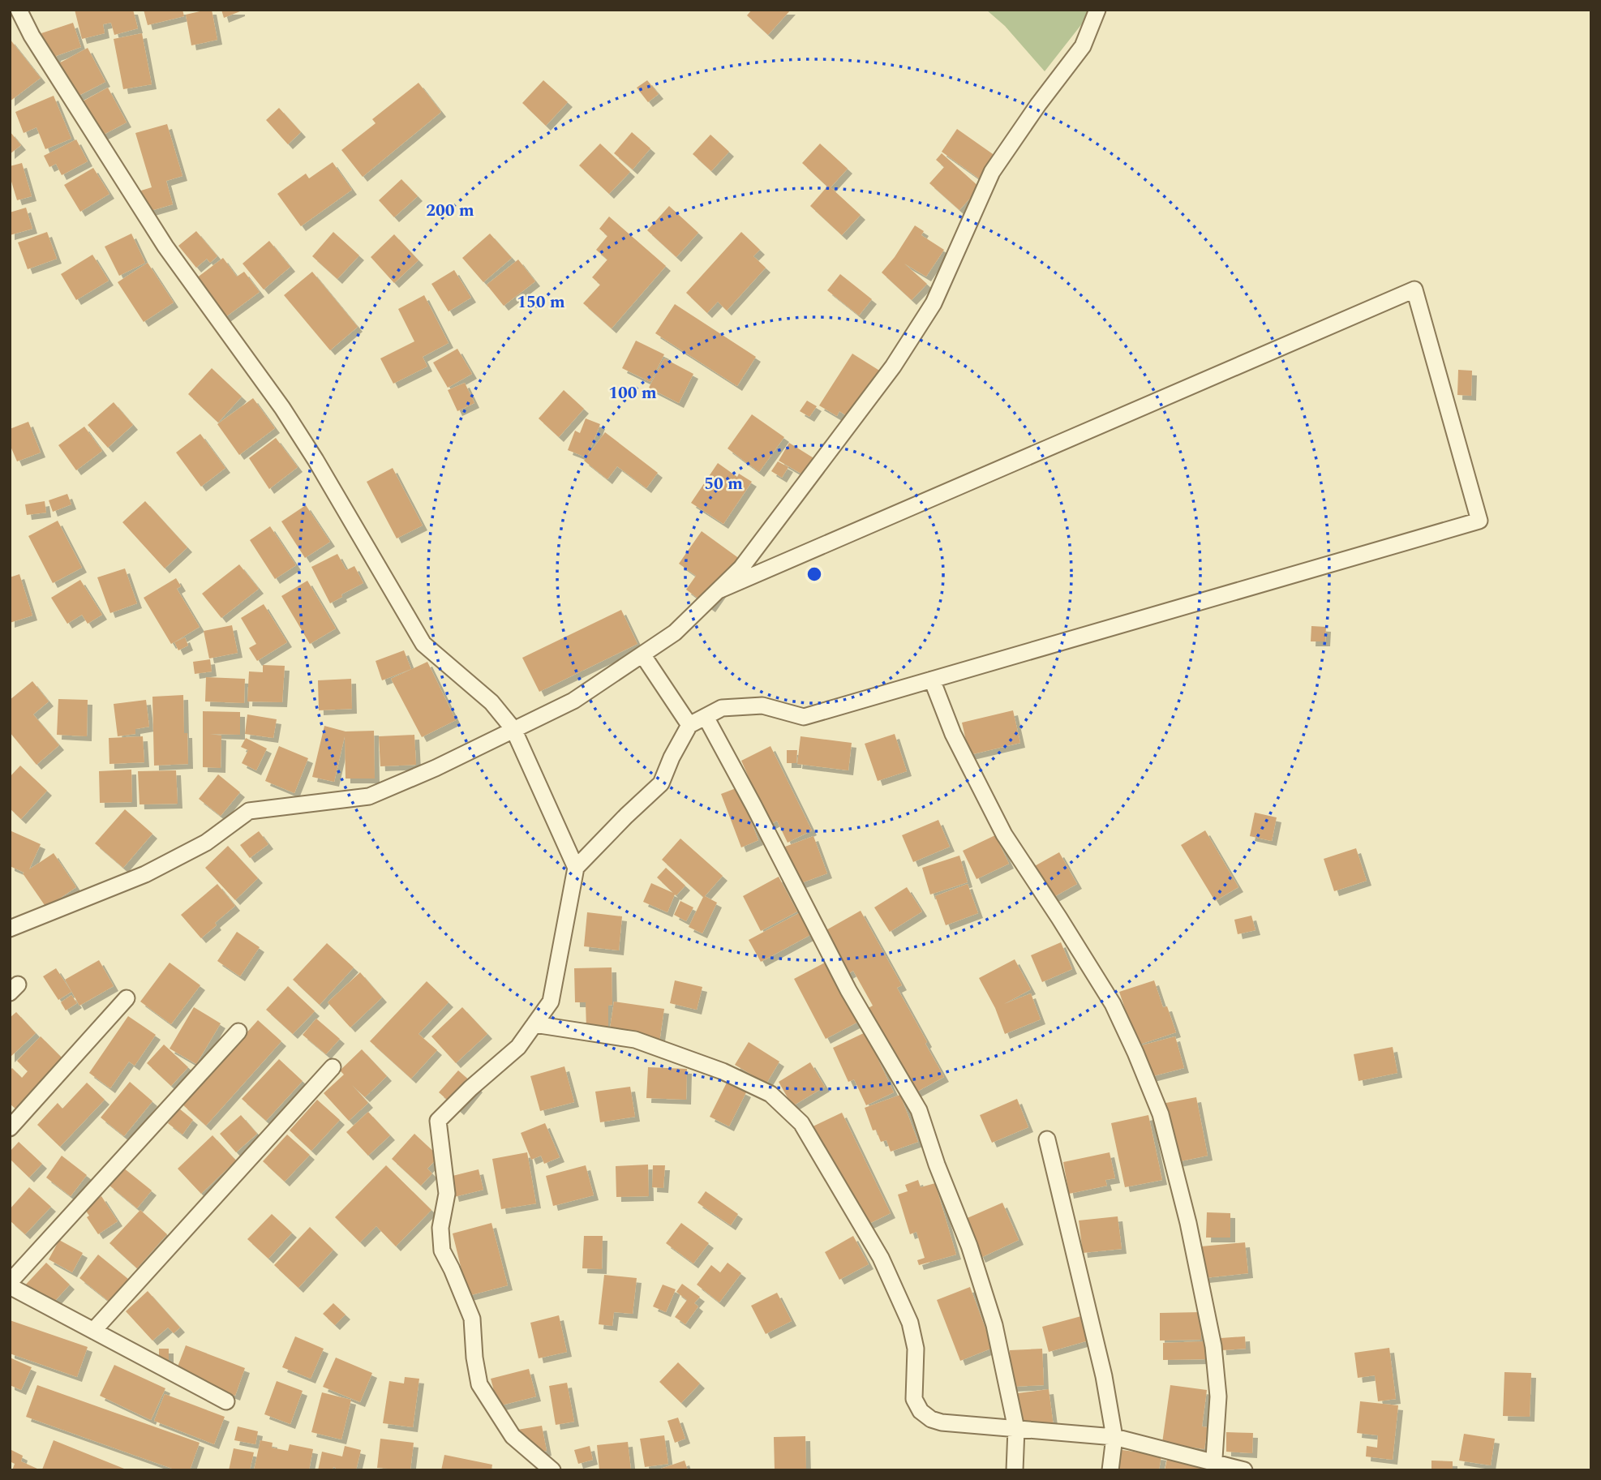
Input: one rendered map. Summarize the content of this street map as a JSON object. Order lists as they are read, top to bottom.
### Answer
{
  "rings": [
    "200 m",
    "150 m",
    "100 m",
    "50 m"
  ]
}
